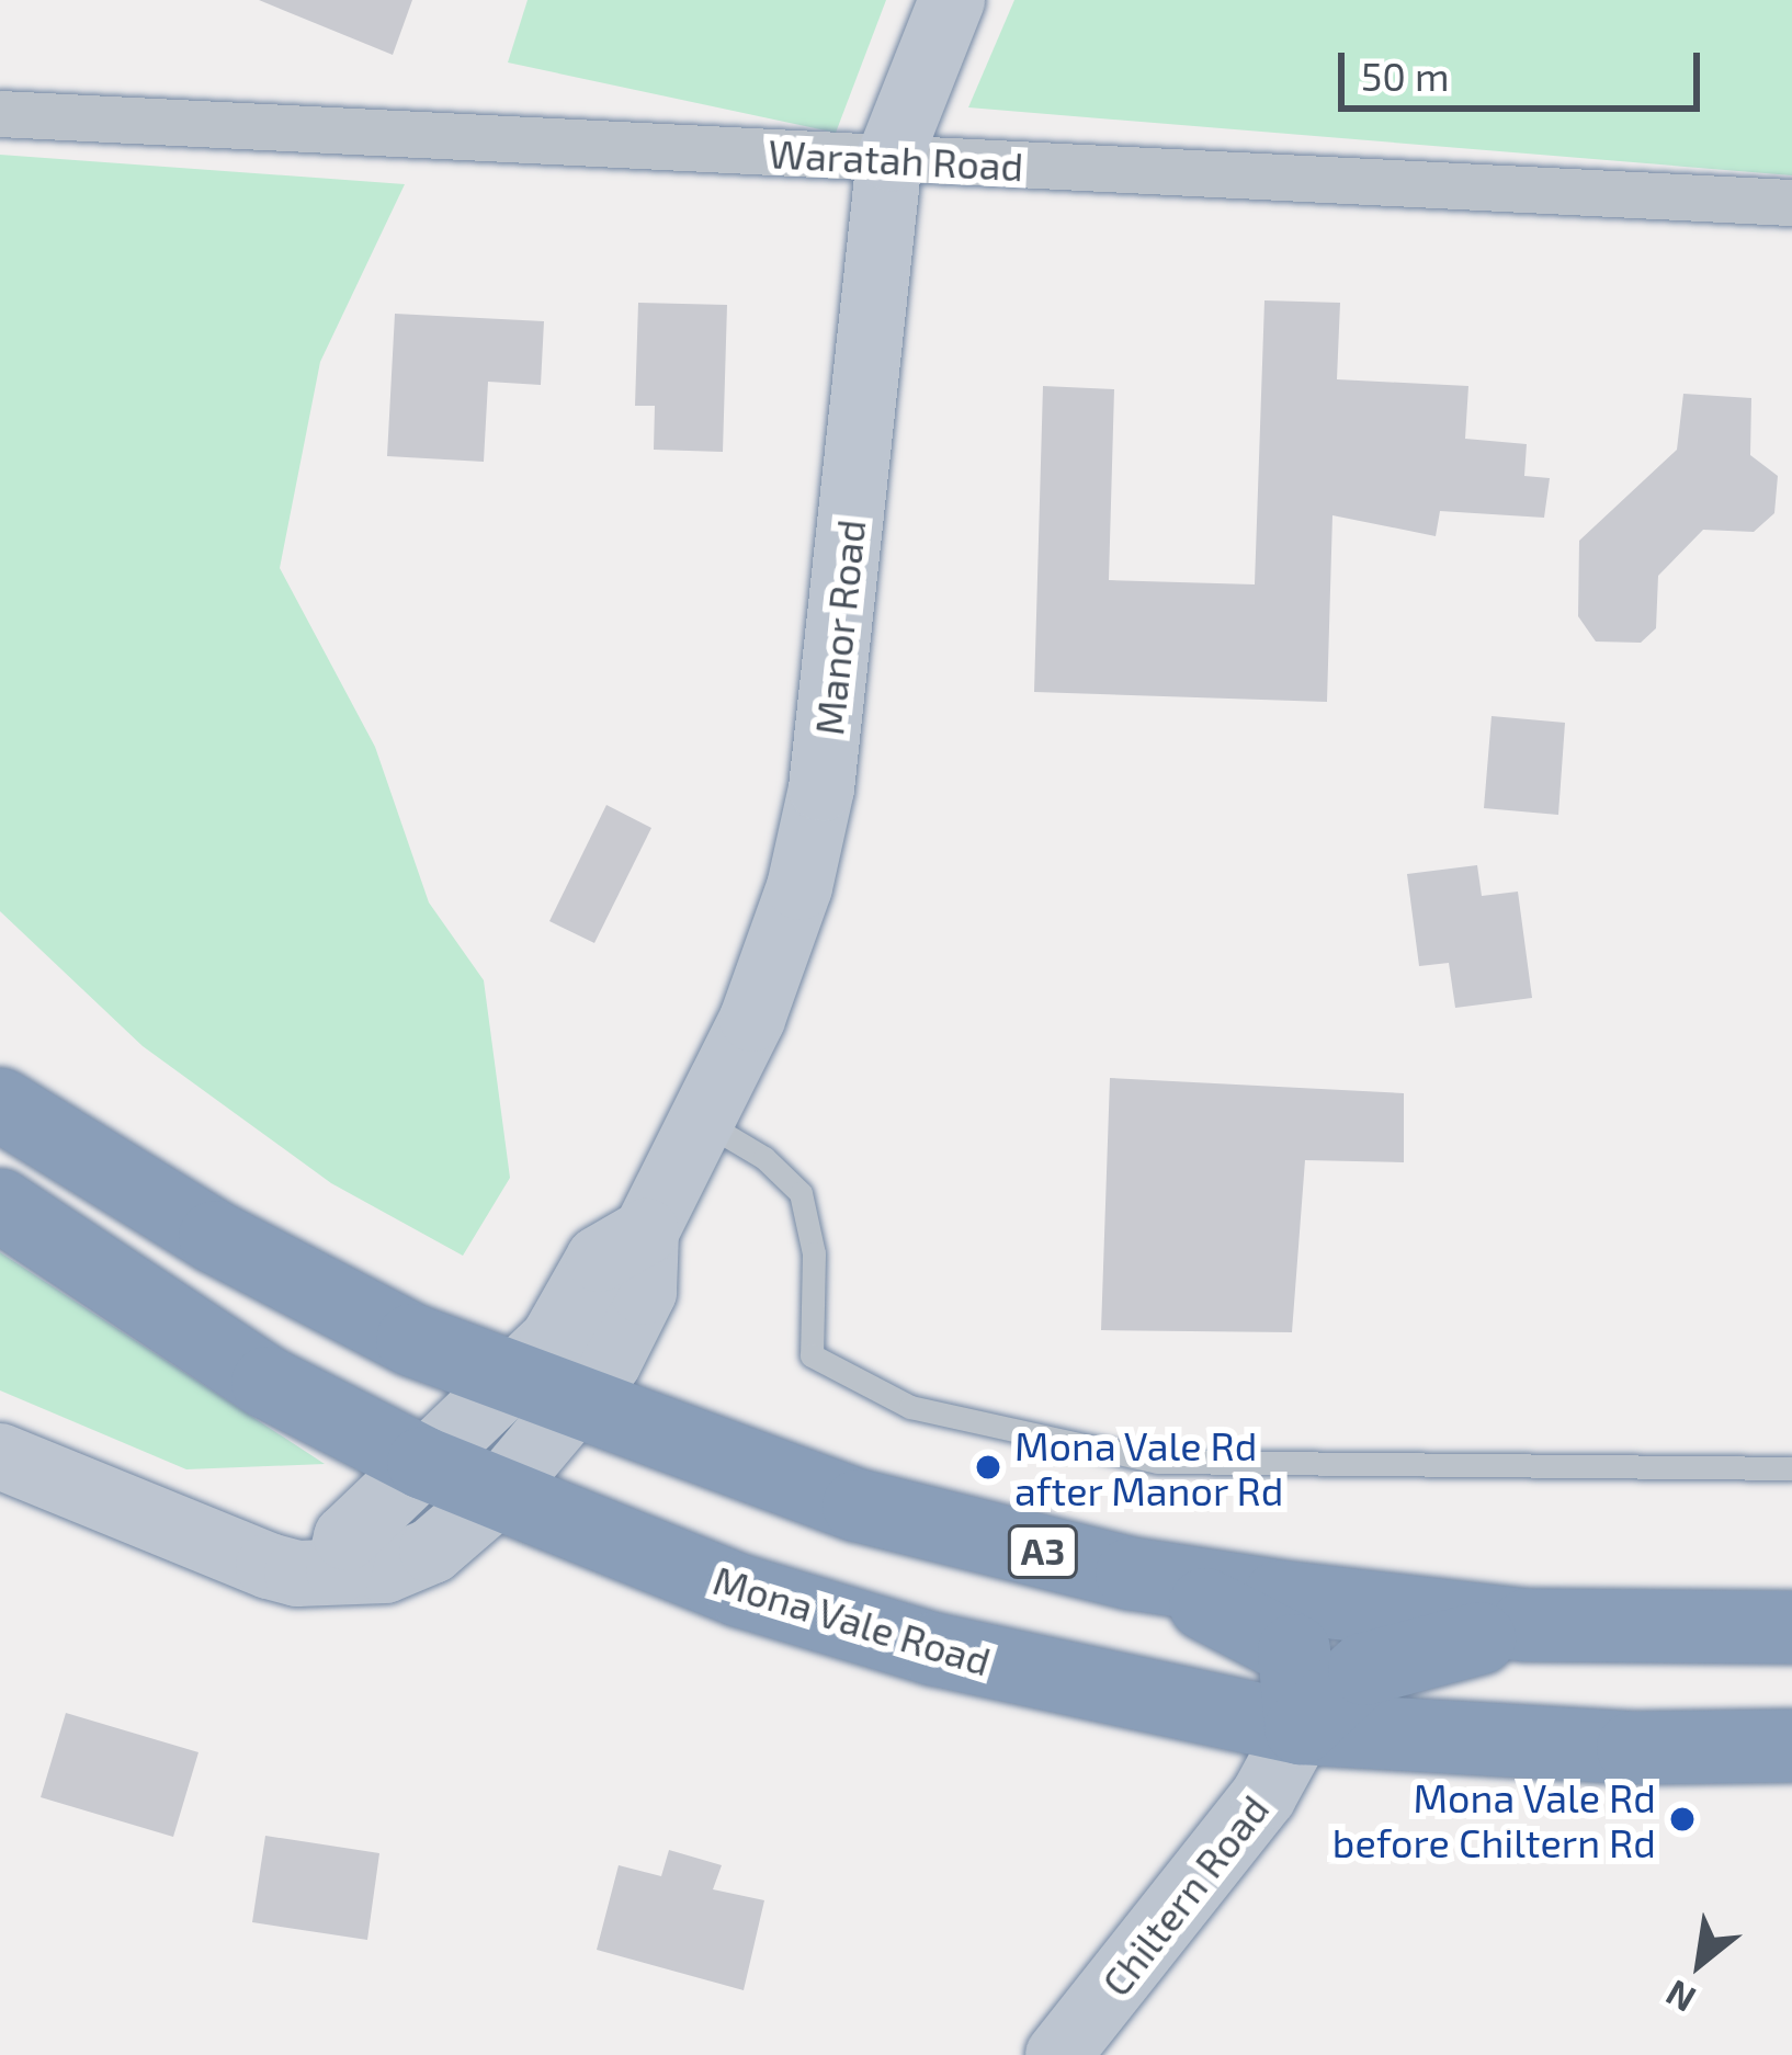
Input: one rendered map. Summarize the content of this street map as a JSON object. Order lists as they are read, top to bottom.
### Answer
{
  "streets": {
    "highway": ["A3", "Mona Vale Road"],
    "street": ["Waratah Road", "Manor Road", "Chiltern Road"]
  },
  "crossings": [
    ["Waratah Road", "Manor Road"],
    ["Manor Road", "A3"],
    ["Mona Vale Road", "Chiltern Road"]
  ],
  "places": ["Mona Vale Rd after Manor Rd", "Mona Vale Rd before Chiltern Rd"],
  "scale_bar": "50 m",
  "north": "bottom left"
}
